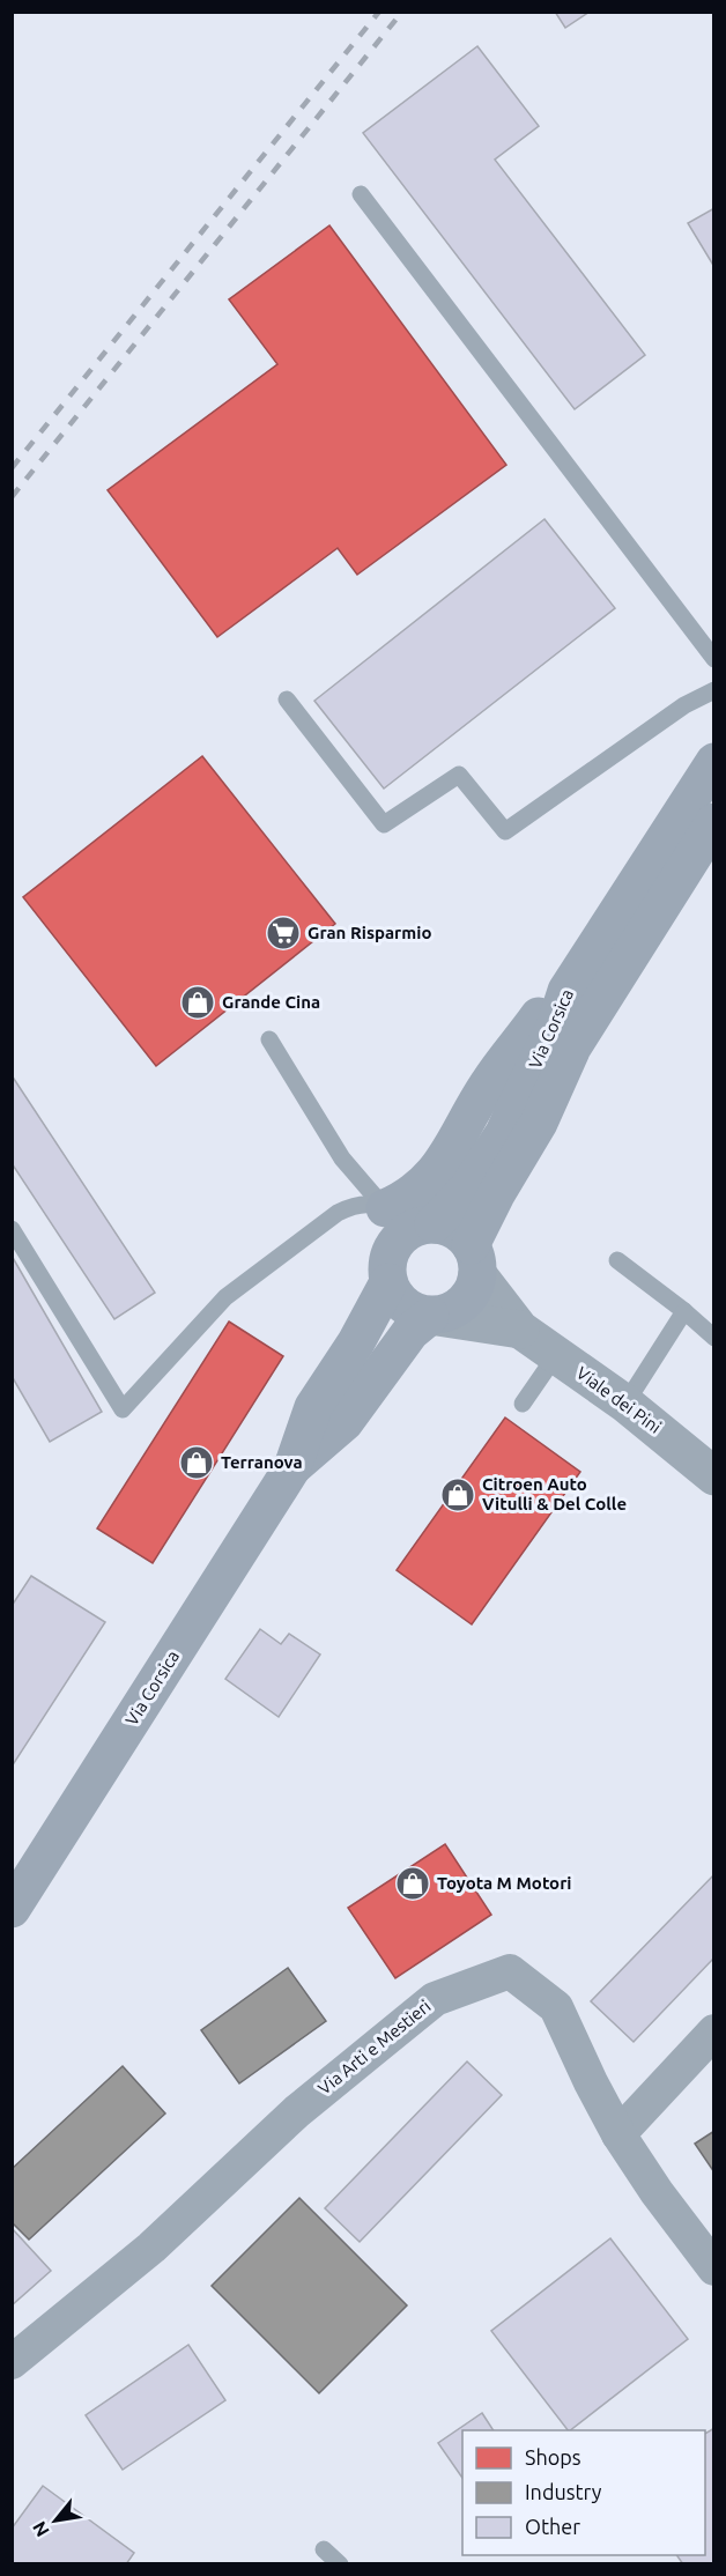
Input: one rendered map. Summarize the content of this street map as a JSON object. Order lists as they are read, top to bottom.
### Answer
{
  "streets": {
    "main road": ["Via Corsica"],
    "street": ["Viale dei Pini", "Via Arti e Mestieri"]
  },
  "crossings": [
    ["Via Corsica", "Viale dei Pini"]
  ],
  "places": {
    "supermarket": ["Gran Risparmio"],
    "shop": [
      "Grande Cina",
      "Terranova",
      "Citroen Auto Vitulli & Del Colle",
      "Toyota M Motori"
    ]
  },
  "legend": ["Shops", "Industry", "Other"],
  "north": "bottom left"
}
